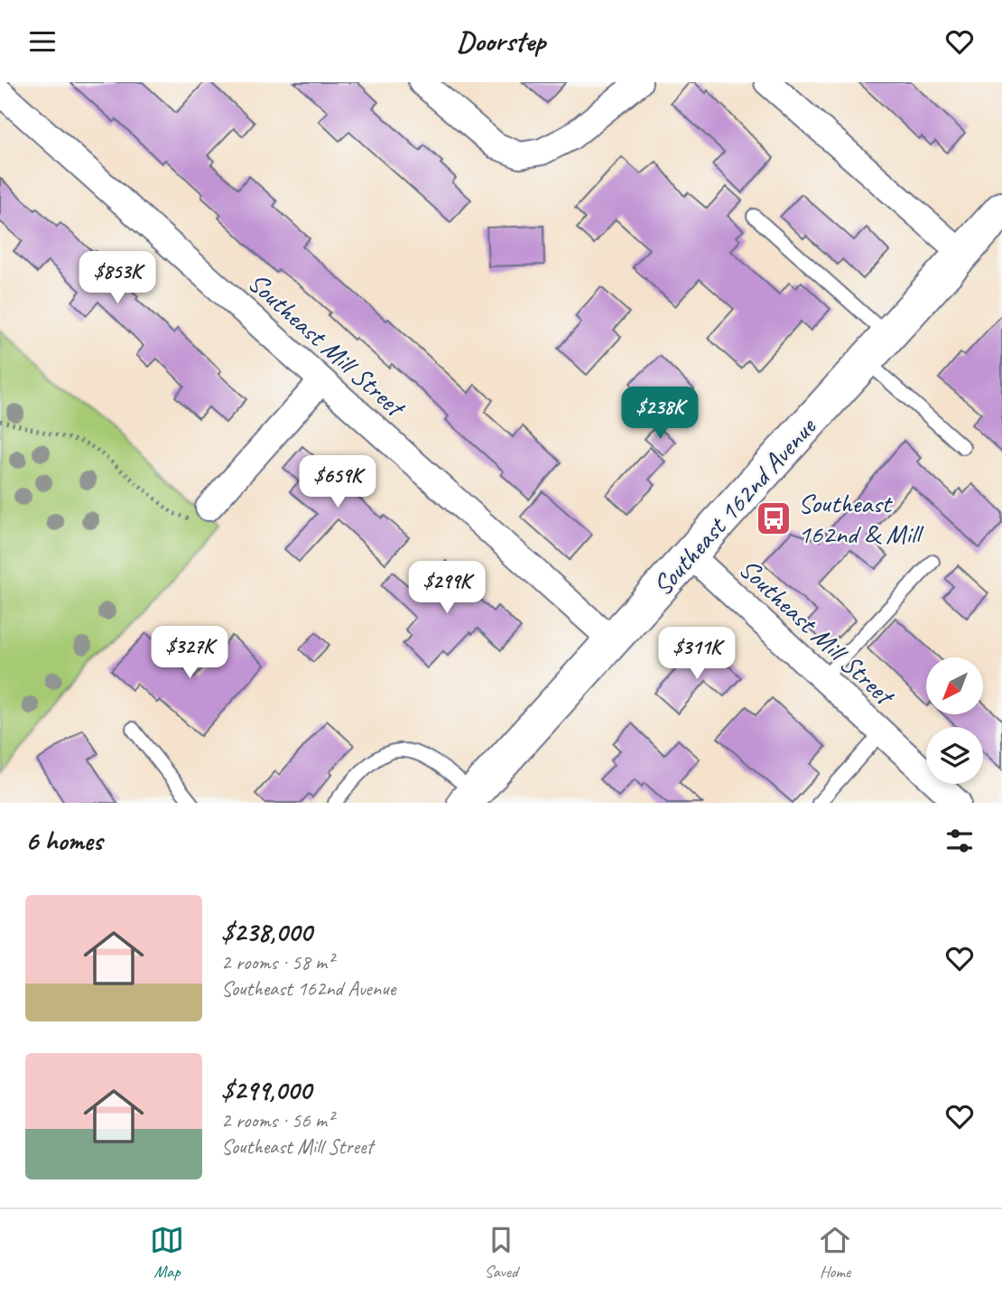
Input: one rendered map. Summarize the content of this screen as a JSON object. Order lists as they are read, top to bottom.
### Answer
{
  "streets": {
    "main road": ["Southeast 162nd Avenue"],
    "street": ["Southeast Mill Street"]
  },
  "crossings": [
    ["Southeast Mill Street", "Southeast 162nd Avenue"]
  ],
  "places": {
    "bus stop": ["Southeast 162nd & Mill"]
  },
  "north": "bottom left",
  "page": {
    "header": "Doorstep",
    "price": [
      "$853K",
      "$238K",
      "$659K",
      "$299K",
      "$327K",
      "$311K"
    ],
    "heading": "6 homes",
    "list": [
      {
        "name": "$238,000",
        "note": "2 rooms · 58 m² · Southeast 162nd Avenue"
      },
      {
        "name": "$299,000",
        "note": "2 rooms · 56 m² · Southeast Mill Street"
      }
    ],
    "tabs": ["Map", "Saved", "Home"]
  }
}
